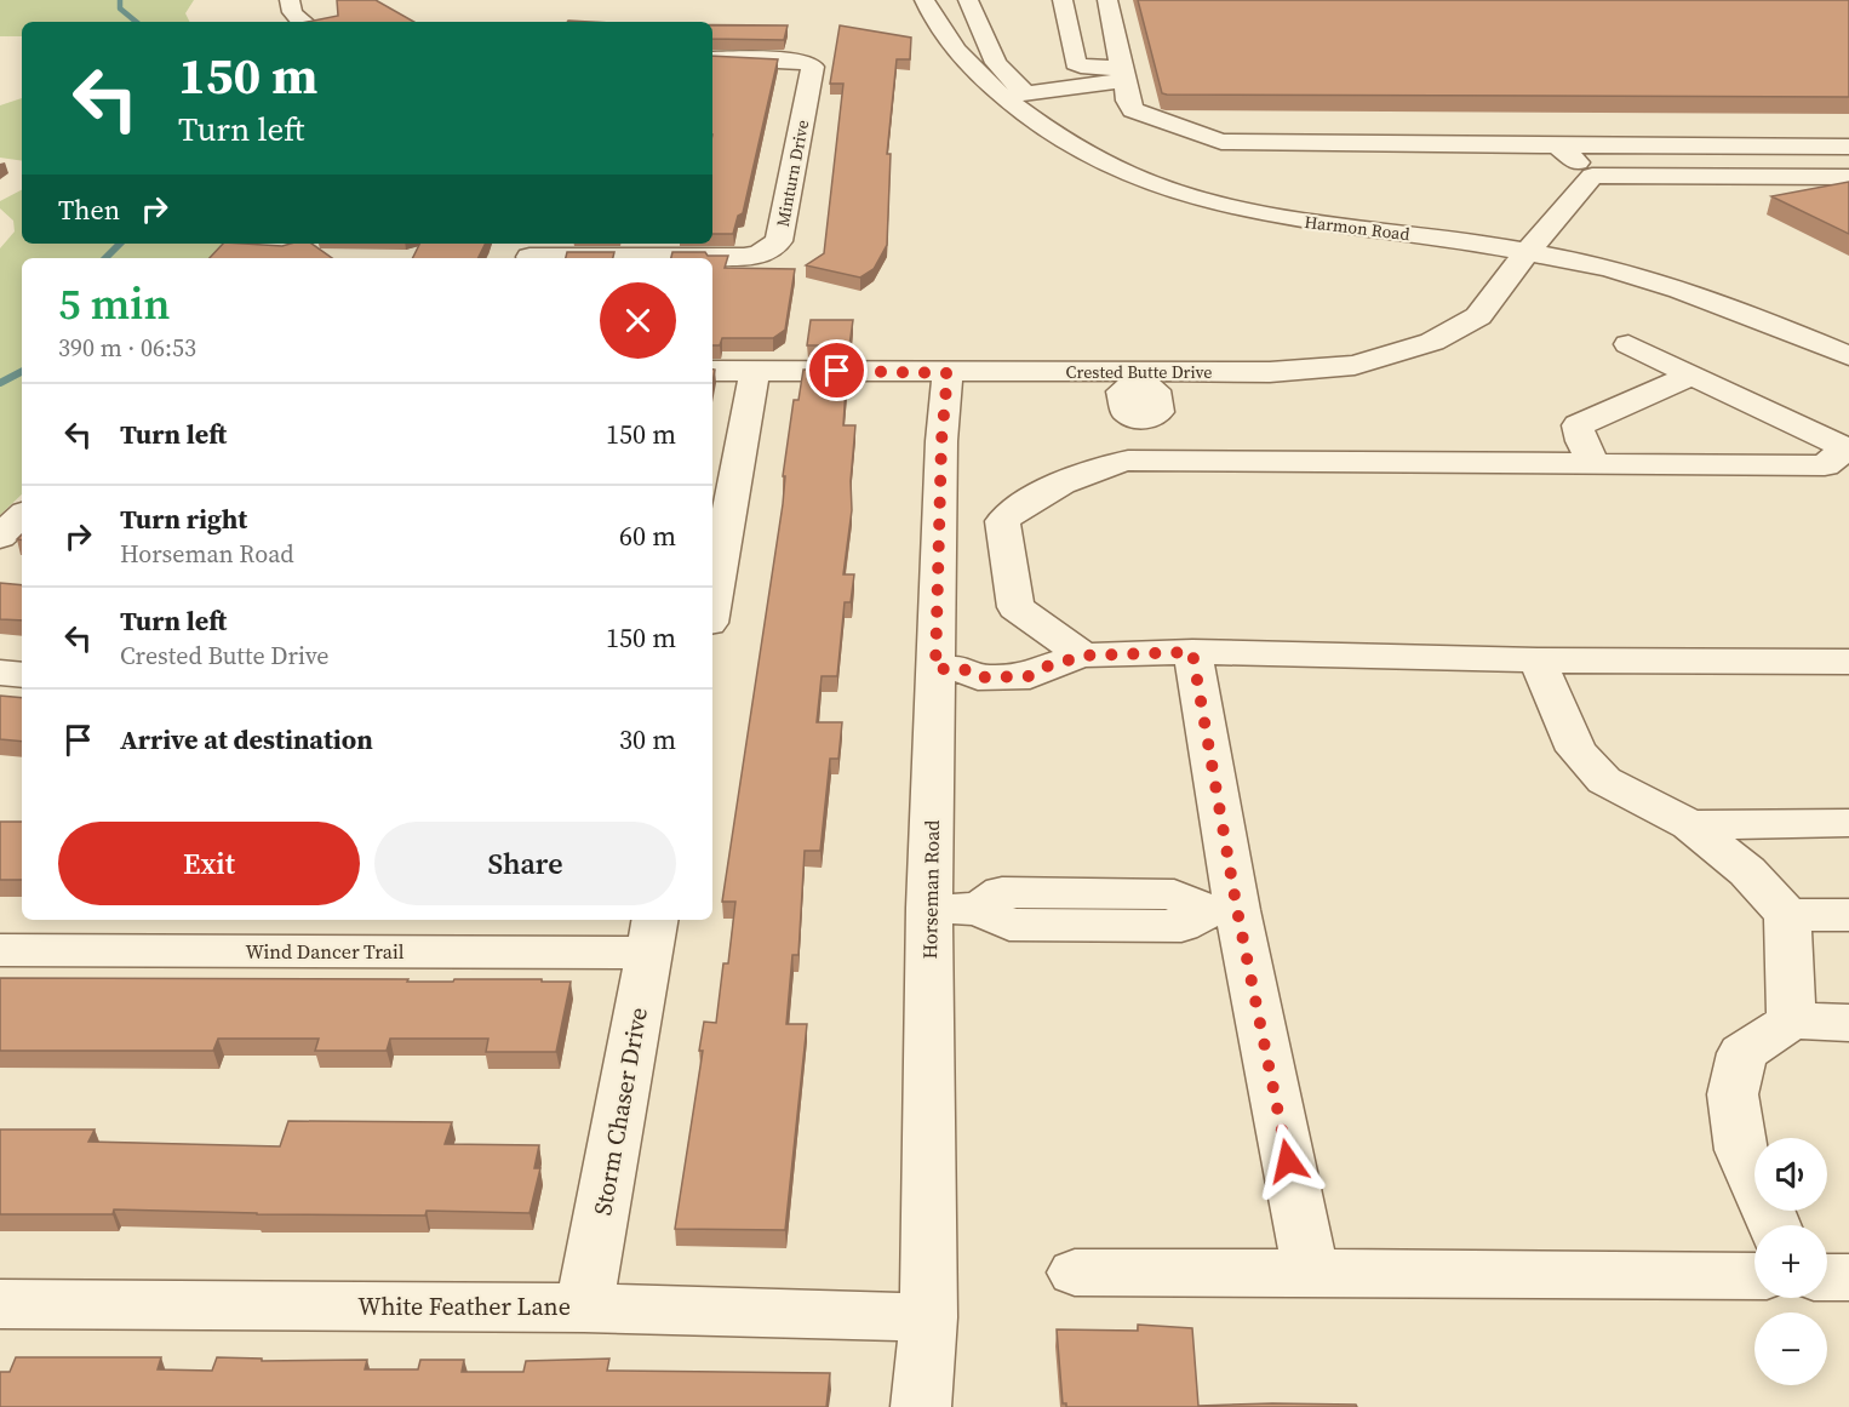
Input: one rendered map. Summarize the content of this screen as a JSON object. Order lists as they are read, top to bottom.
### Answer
{
  "streets": {
    "street": [
      "Minturn Drive",
      "Harmon Road",
      "Crested Butte Drive",
      "Horseman Road",
      "Wind Dancer Trail",
      "Storm Chaser Drive",
      "White Feather Lane"
    ]
  },
  "crossings": [
    ["Harmon Road", "Crested Butte Drive"],
    ["Crested Butte Drive", "Horseman Road"],
    ["Horseman Road", "White Feather Lane"],
    ["Wind Dancer Trail", "Storm Chaser Drive"],
    ["Storm Chaser Drive", "White Feather Lane"]
  ],
  "page": {
    "turn": ["150 m", "Turn left"],
    "then": "Then",
    "heading": ["5 min", "390 m · 06:53"],
    "list": [
      {
        "name": "Turn left",
        "value": "150 m"
      },
      {
        "name": "Turn right",
        "note": "Horseman Road",
        "value": "60 m"
      },
      {
        "name": "Turn left",
        "note": "Crested Butte Drive",
        "value": "150 m"
      },
      {
        "name": "Arrive at destination",
        "value": "30 m"
      }
    ],
    "buttons": ["Exit", "Share"],
    "map_buttons": ["+", "−"]
  }
}
